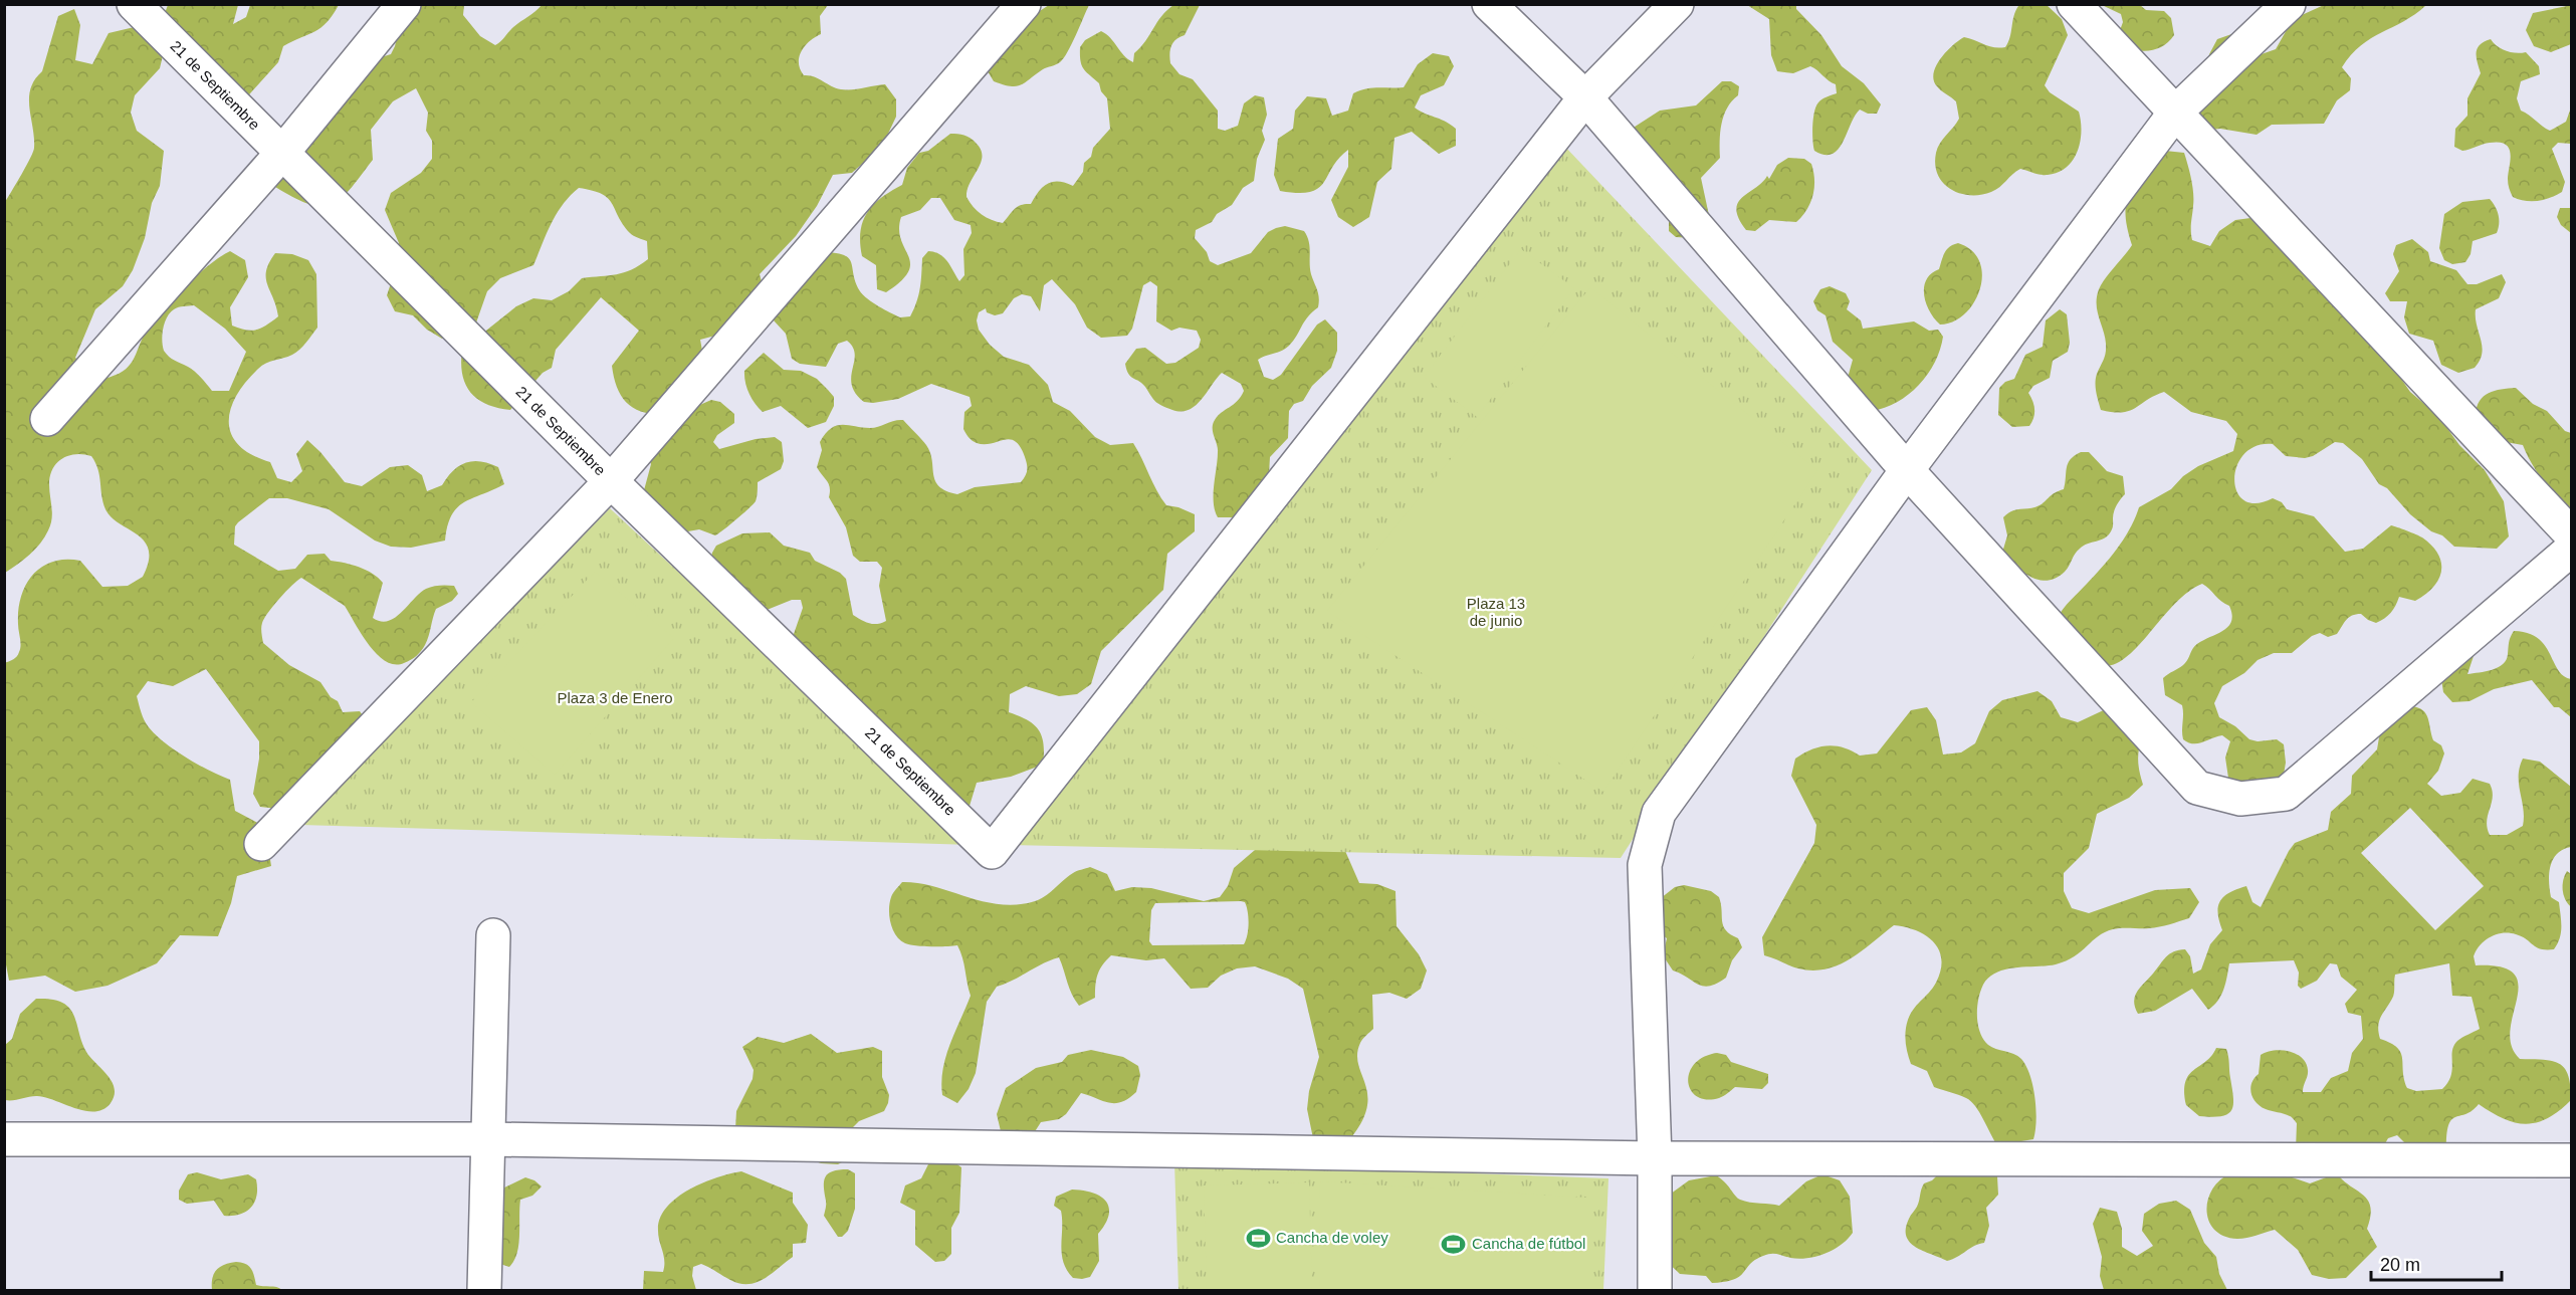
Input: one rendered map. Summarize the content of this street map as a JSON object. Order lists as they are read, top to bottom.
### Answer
{
  "streets": {
    "street": ["21 de Septiembre"]
  },
  "parks": ["Plaza 13 de junio", "Plaza 3 de Enero"],
  "places": {
    "sports": ["Cancha de voley", "Cancha de fútbol"]
  },
  "scale_bar": "20 m"
}
